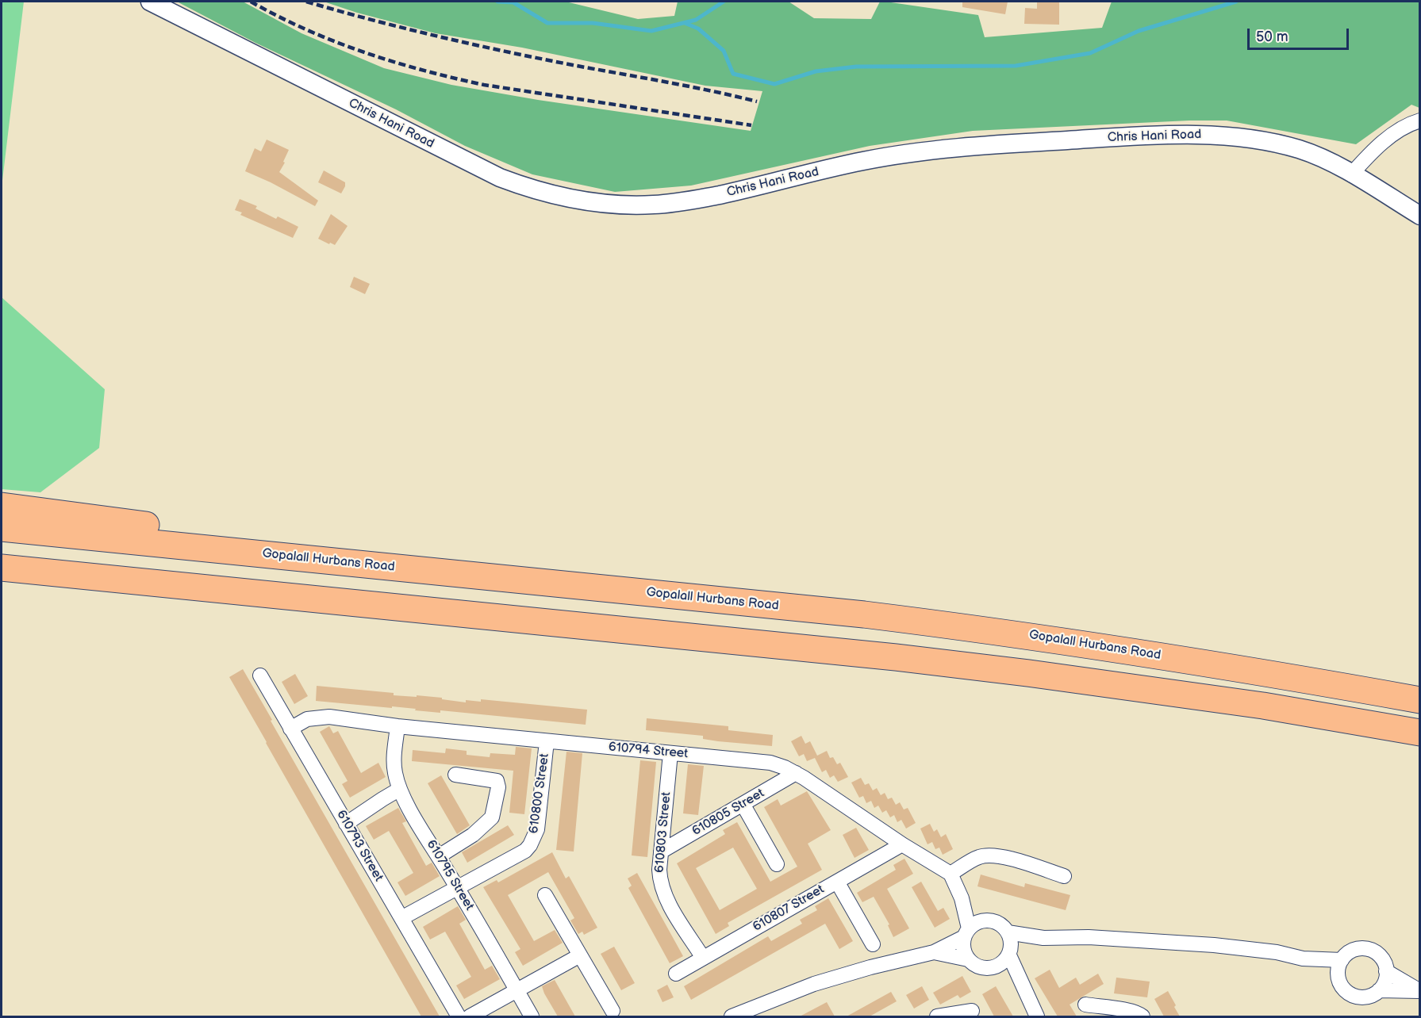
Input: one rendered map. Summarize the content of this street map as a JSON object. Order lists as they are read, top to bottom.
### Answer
{
  "streets": {
    "highway": ["Gopalall Hurbans Road"],
    "street": [
      "Chris Hani Road",
      "610794 Street",
      "610800 Street",
      "610805 Street",
      "610803 Street",
      "610793 Street",
      "610795 Street",
      "610807 Street"
    ]
  },
  "crossings": [
    ["610794 Street", "610800 Street"],
    ["610794 Street", "610805 Street"],
    ["610794 Street", "610803 Street"],
    ["610794 Street", "610793 Street"],
    ["610794 Street", "610795 Street"],
    ["610794 Street", "610807 Street"],
    ["610800 Street", "610793 Street"],
    ["610800 Street", "610795 Street"],
    ["610805 Street", "610803 Street"],
    ["610803 Street", "610807 Street"]
  ],
  "scale_bar": "50 m"
}
